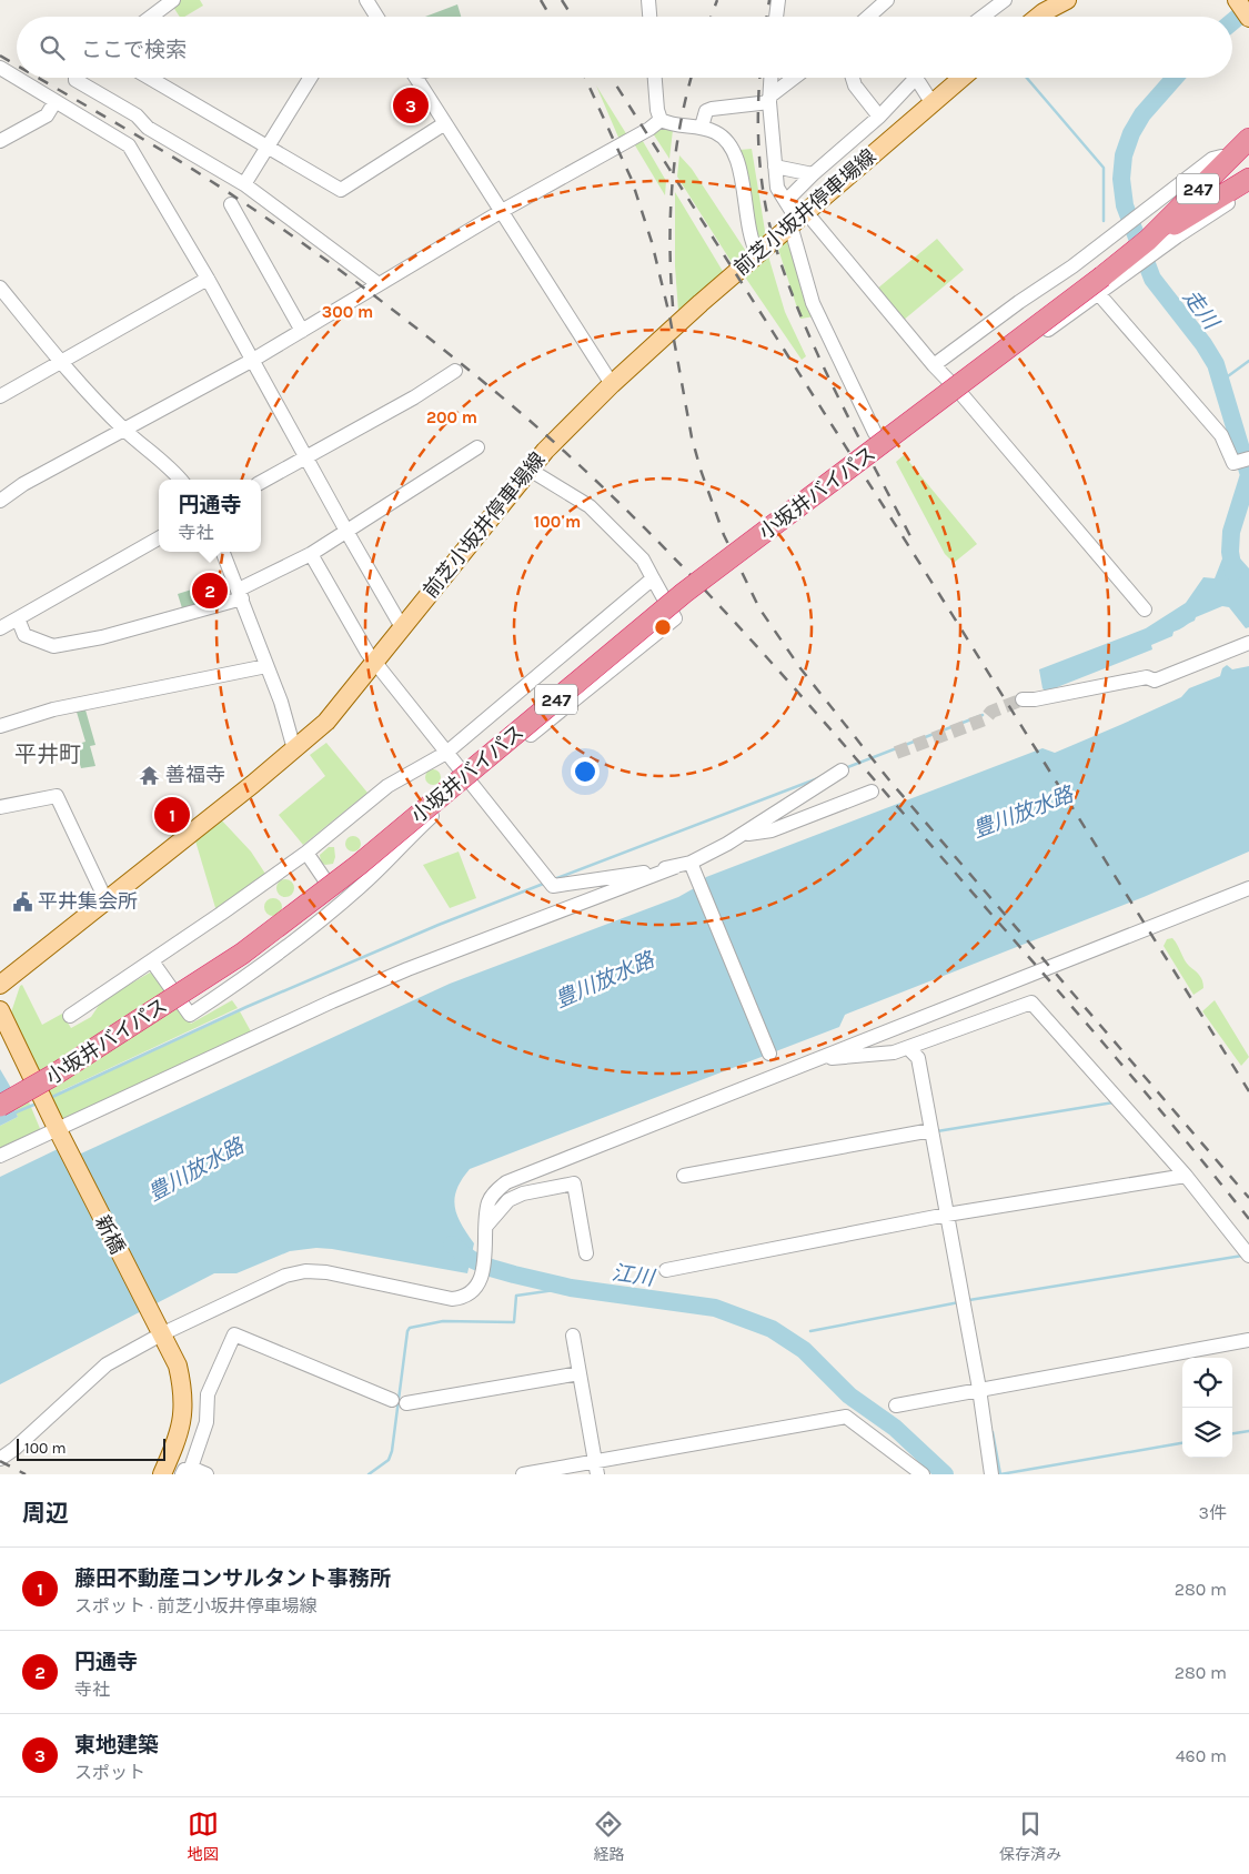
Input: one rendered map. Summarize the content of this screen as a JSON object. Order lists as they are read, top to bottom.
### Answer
{
  "streets": {
    "highway": ["247", "小坂井バイパス"],
    "main road": ["前芝小坂井停車場線", "新橋"]
  },
  "crossings": [
    ["247", "小坂井バイパス"]
  ],
  "districts": ["平井町"],
  "water": ["走川", "豊川放水路", "江川"],
  "places": {
    "temple": ["善福寺"],
    "public building": ["平井集会所"]
  },
  "scale_bar": "100 m",
  "page": {
    "search": "ここで検索",
    "pins": ["3", "2", "1"],
    "popup": ["円通寺", "寺社"],
    "scale": "100 m",
    "heading": ["周辺", "3件"],
    "list": [
      {
        "mark": "1",
        "name": "藤田不動産コンサルタント事務所",
        "note": "スポット · 前芝小坂井停車場線",
        "value": "280 m"
      },
      {
        "mark": "2",
        "name": "円通寺",
        "note": "寺社",
        "value": "280 m"
      },
      {
        "mark": "3",
        "name": "東地建築",
        "note": "スポット",
        "value": "460 m"
      }
    ],
    "nav": ["地図", "経路", "保存済み"]
  },
  "rings": ["300 m", "200 m", "100 m"]
}
